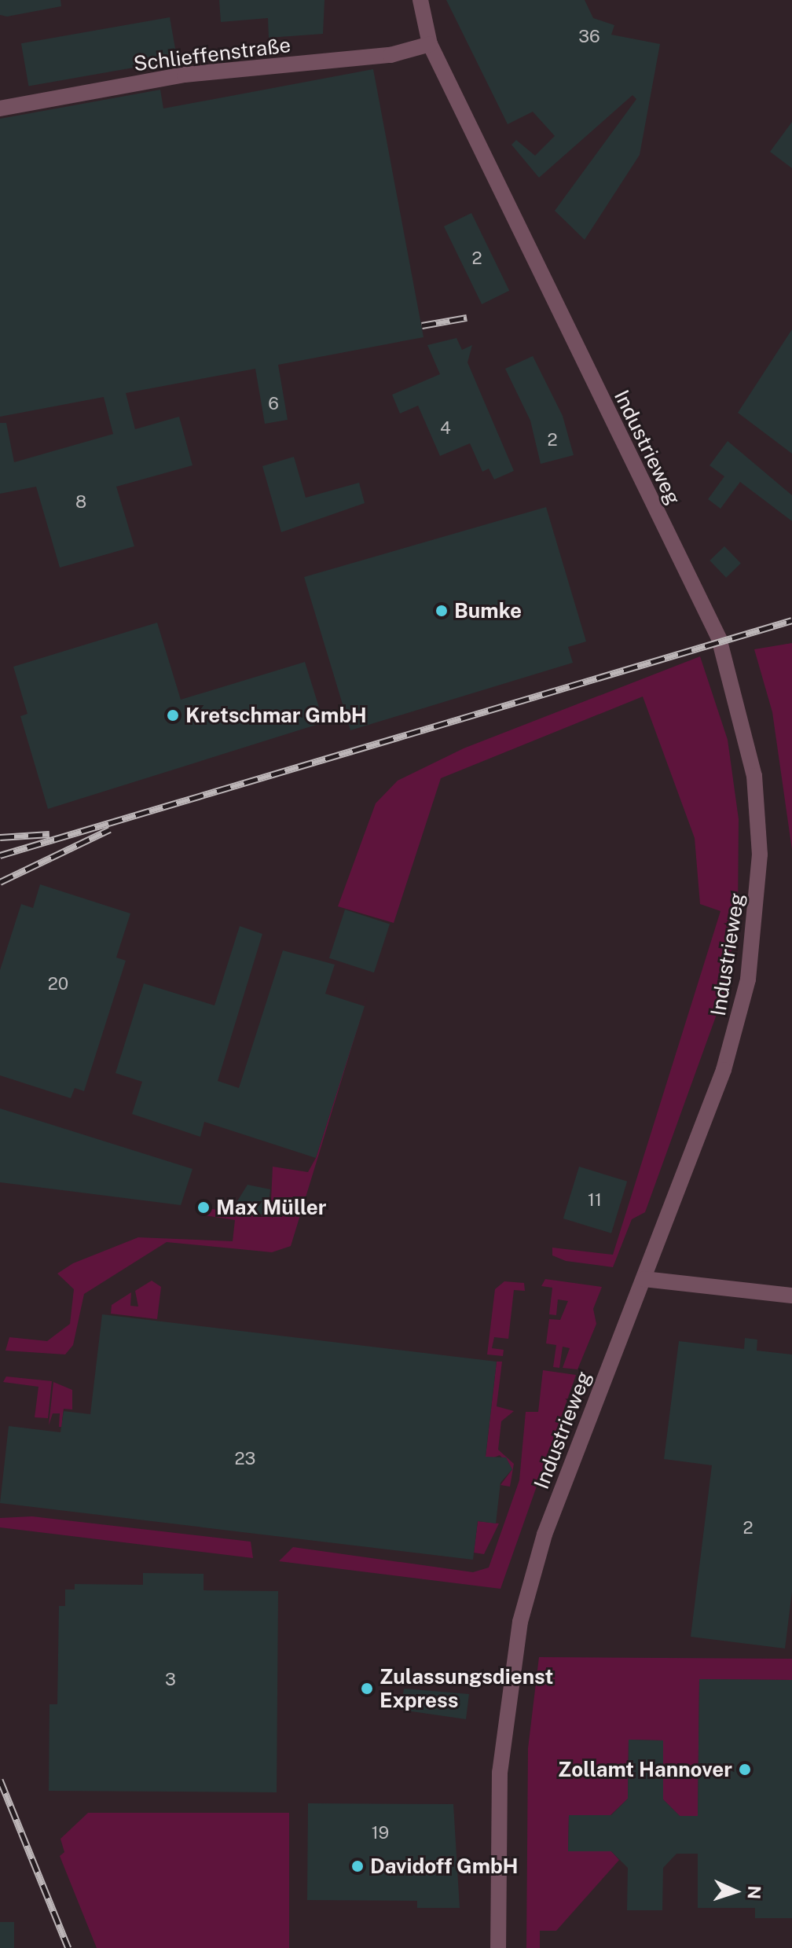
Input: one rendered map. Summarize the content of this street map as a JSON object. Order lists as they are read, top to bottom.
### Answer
{
  "streets": {
    "street": ["Schlieffenstraße", "Industrieweg"]
  },
  "crossings": [
    ["Schlieffenstraße", "Industrieweg"]
  ],
  "places": [
    "Bumke",
    "Kretschmar GmbH",
    "Max Müller",
    "Zulassungsdienst Express",
    "Zollamt Hannover",
    "Davidoff GmbH"
  ],
  "house_numbers": [
    "36",
    "2",
    "6",
    "4",
    "2",
    "8",
    "20",
    "11",
    "23",
    "2",
    "3",
    "19"
  ],
  "north": "right"
}
